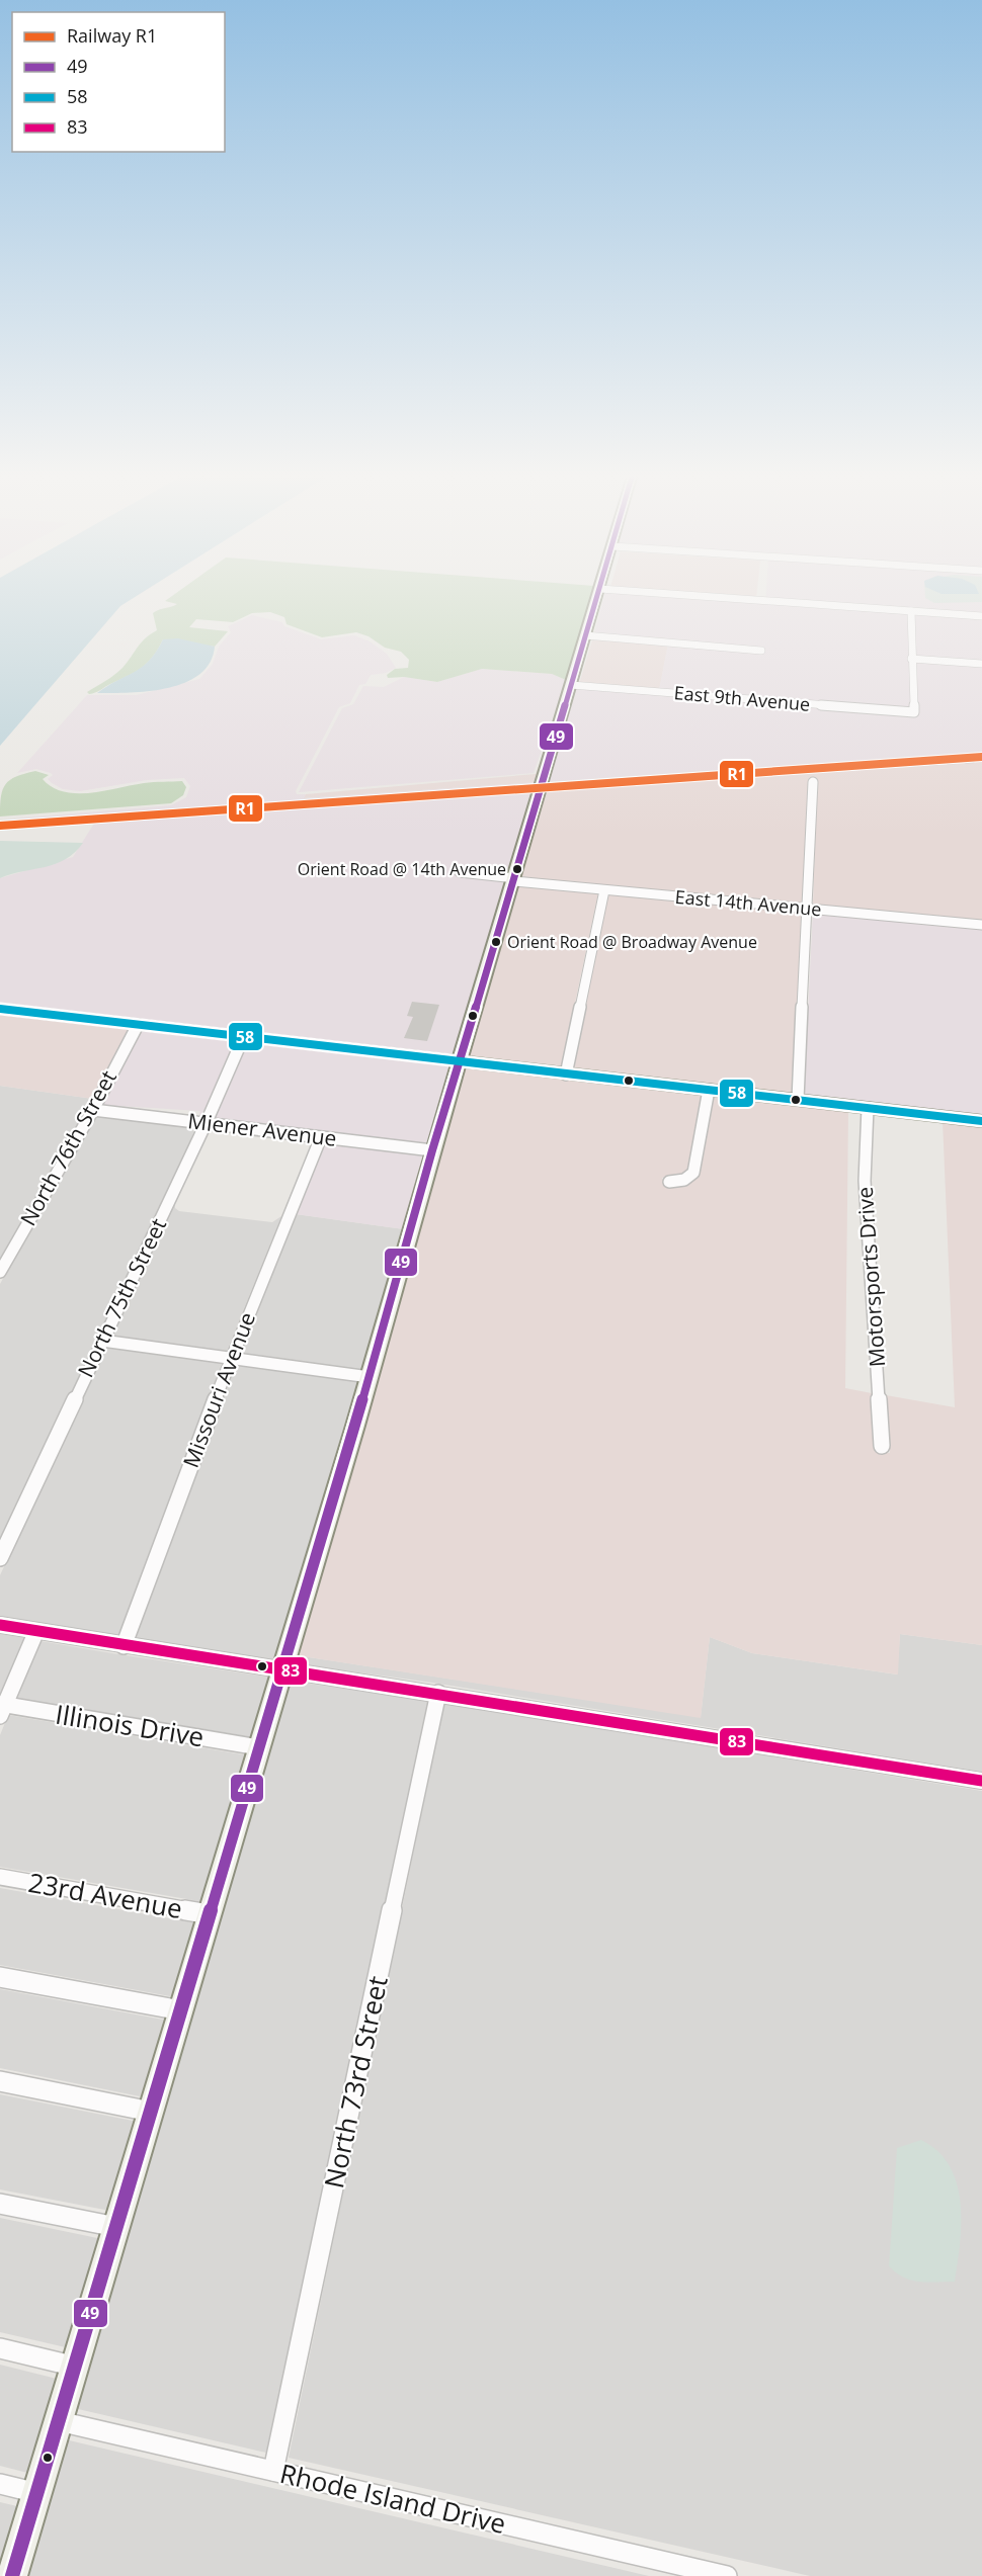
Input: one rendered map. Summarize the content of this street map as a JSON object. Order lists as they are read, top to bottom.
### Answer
{
  "streets": {
    "street": [
      "East 9th Avenue",
      "East 14th Avenue",
      "Miener Avenue",
      "North 76th Street",
      "Motorsports Drive",
      "North 75th Street",
      "Missouri Avenue",
      "Illinois Drive",
      "23rd Avenue",
      "North 73rd Street",
      "Rhode Island Drive"
    ]
  },
  "crossings": [
    ["Miener Avenue", "North 76th Street"],
    ["Miener Avenue", "North 75th Street"],
    ["Miener Avenue", "Missouri Avenue"],
    ["North 73rd Street", "Rhode Island Drive"]
  ],
  "places": ["Orient Road @ 14th Avenue", "Orient Road @ Broadway Avenue"],
  "lines": [
    "transit line 49",
    "rail line R1",
    "transit line 58",
    "transit line 83"
  ],
  "legend": [
    "Railway R1",
    "49",
    "58",
    "83"
  ]
}
